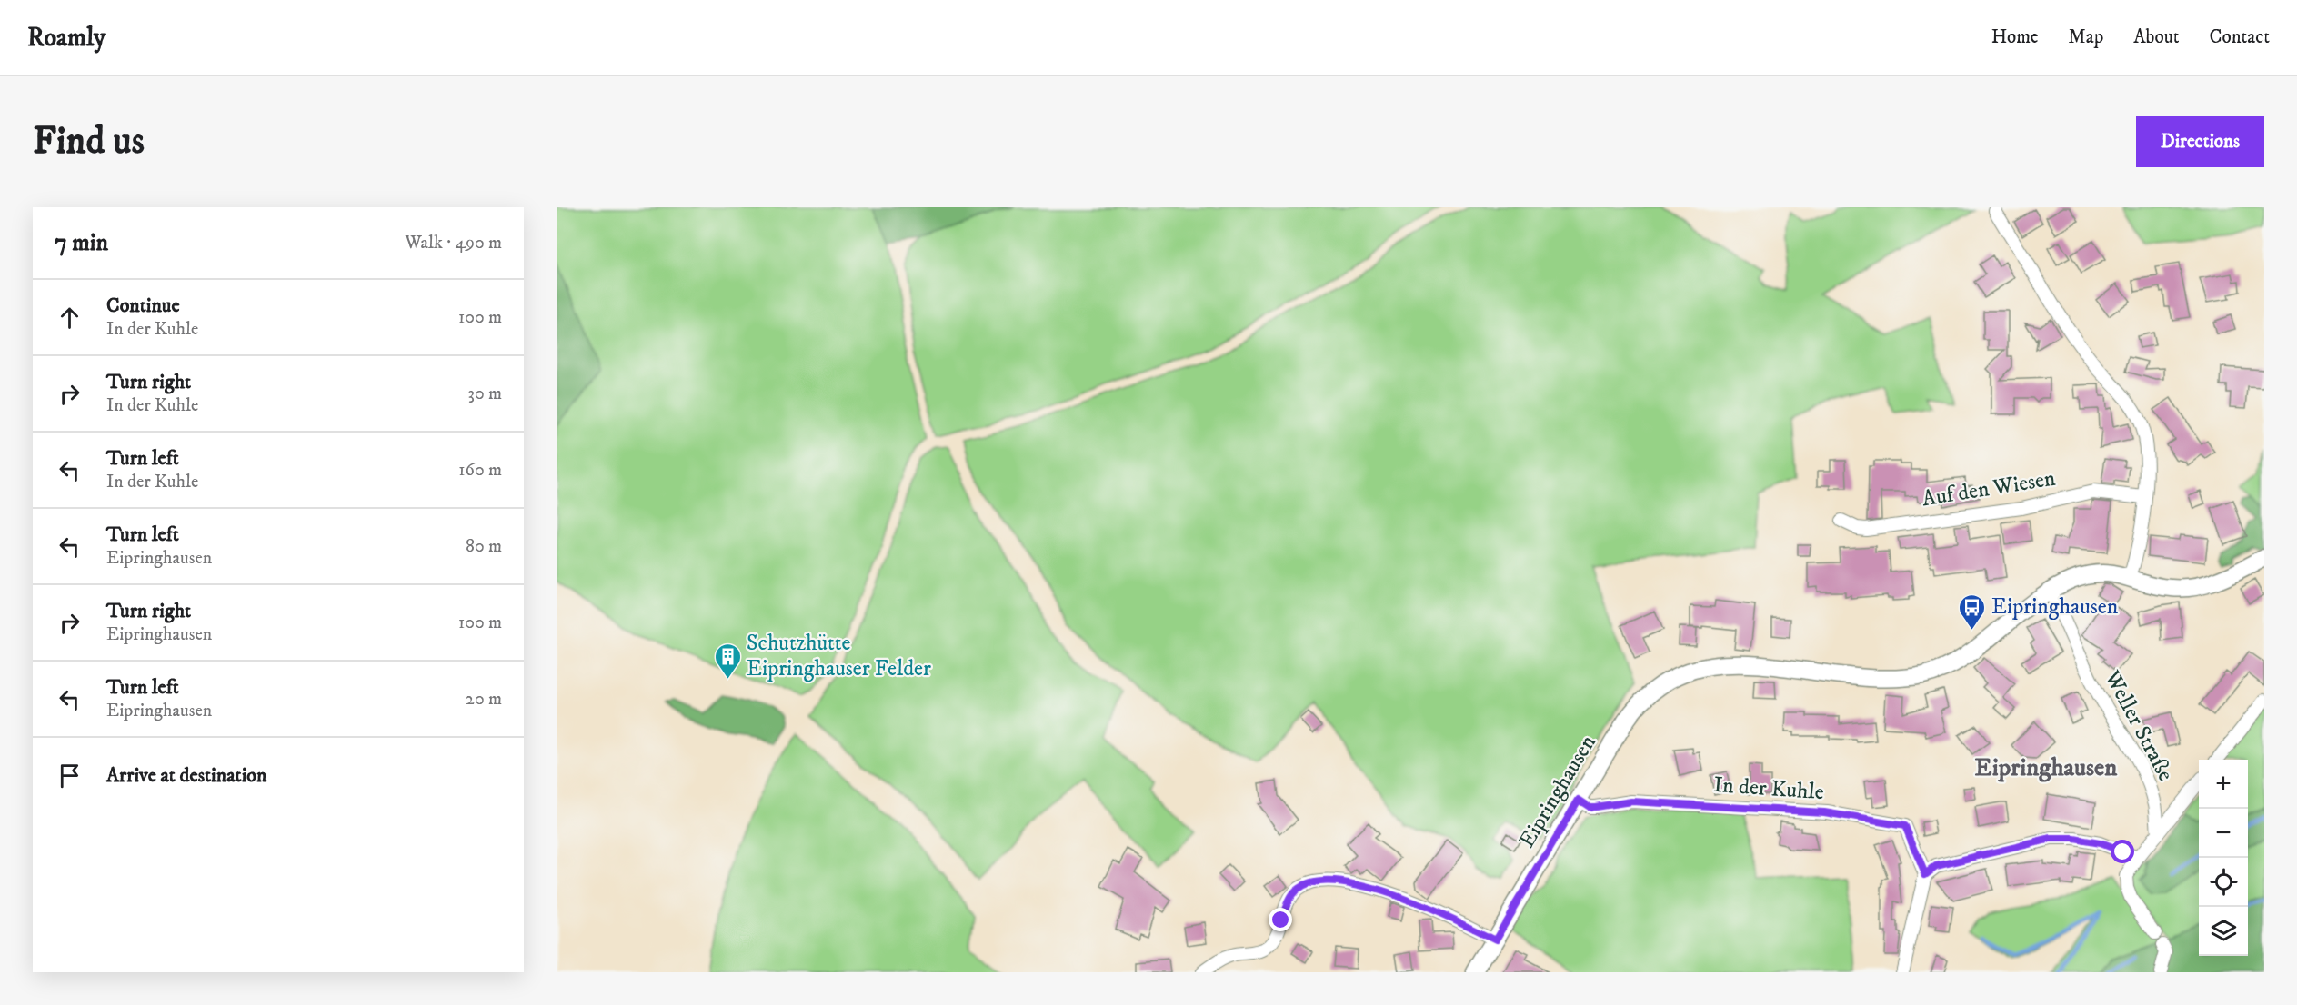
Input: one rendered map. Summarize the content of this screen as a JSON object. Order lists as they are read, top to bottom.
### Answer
{
  "streets": {
    "main road": ["Eipringhausen"],
    "street": ["Auf den Wiesen", "Weller Straße", "In der Kuhle"]
  },
  "crossings": [
    ["Weller Straße", "Eipringhausen"],
    ["In der Kuhle", "Eipringhausen"]
  ],
  "districts": ["Eipringhausen"],
  "places": {
    "bus stop": ["Eipringhausen"],
    "building": ["Schutzhütte Eipringhauser Felder"]
  },
  "page": {
    "header": "Roamly",
    "nav": [
      "Home",
      "Map",
      "About",
      "Contact"
    ],
    "buttons": "Directions",
    "title": "Find us",
    "heading": ["7 min", "Walk · 490 m"],
    "list": [
      ["Continue", "In der Kuhle", "100 m"],
      ["Turn right", "In der Kuhle", "30 m"],
      ["Turn left", "In der Kuhle", "160 m"],
      ["Turn left", "Eipringhausen", "80 m"],
      ["Turn right", "Eipringhausen", "100 m"],
      ["Turn left", "Eipringhausen", "20 m"],
      "Arrive at destination"
    ],
    "map_buttons": ["+", "−"]
  }
}
